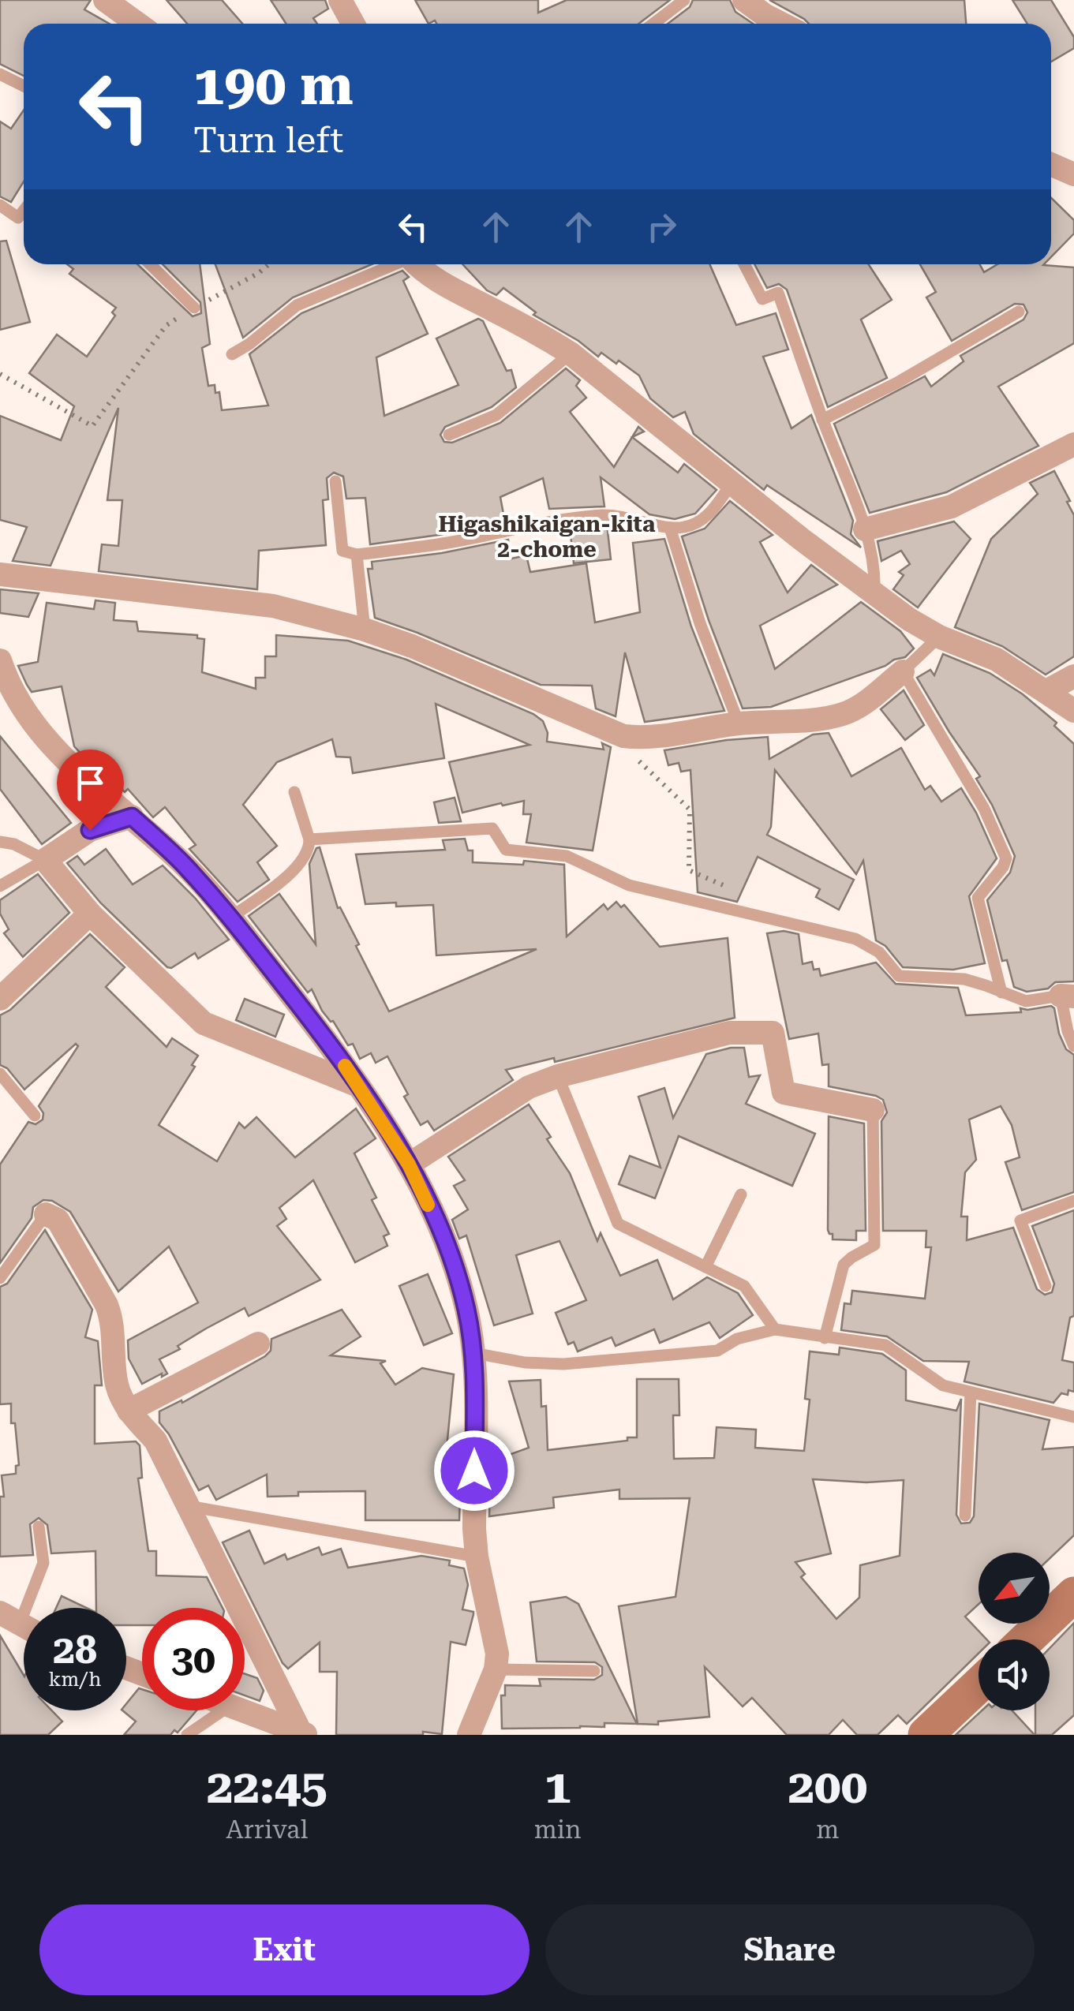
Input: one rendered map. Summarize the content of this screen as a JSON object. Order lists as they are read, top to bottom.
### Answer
{
  "districts": ["Higashikaigan-kita 2-chome"],
  "north": "bottom left",
  "page": {
    "turn": ["190 m", "Turn left"],
    "speed": "28 km/h",
    "limit": "30",
    "eta": [
      "22:45",
      "Arrival",
      "1",
      "min",
      "200",
      "m"
    ],
    "buttons": ["Exit", "Share"]
  }
}
